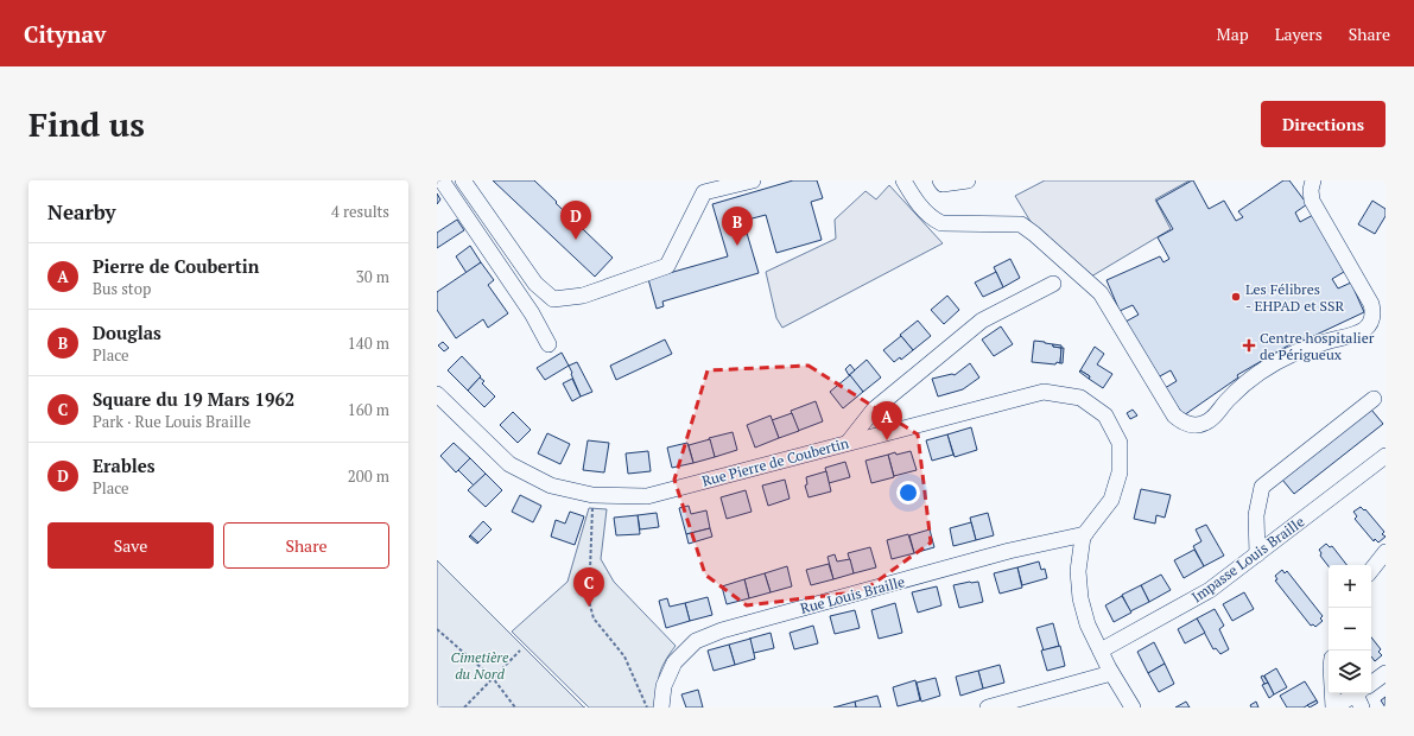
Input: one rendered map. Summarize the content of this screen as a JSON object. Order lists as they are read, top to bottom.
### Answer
{
  "streets": {
    "street": ["Rue Pierre de Coubertin", "Impasse Louis Braille", "Rue Louis Braille"]
  },
  "crossings": [
    ["Rue Pierre de Coubertin", "Impasse Louis Braille"],
    ["Rue Pierre de Coubertin", "Rue Louis Braille"]
  ],
  "parks": ["Cimetière du Nord"],
  "places": {
    "other": ["Les Félibres - EHPAD et SSR"],
    "health": ["Centre hospitalier de Périgueux"]
  },
  "page": {
    "header": "Citynav",
    "nav": ["Map", "Layers", "Share"],
    "buttons": [
      "Directions",
      ["Save", "Share"]
    ],
    "title": "Find us",
    "heading": ["Nearby", "4 results"],
    "pins": [
      "D",
      "B",
      "A",
      "C"
    ],
    "list": [
      {
        "mark": "A",
        "name": "Pierre de Coubertin",
        "note": "Bus stop",
        "value": "30 m"
      },
      {
        "mark": "B",
        "name": "Douglas",
        "note": "Place",
        "value": "140 m"
      },
      {
        "mark": "C",
        "name": "Square du 19 Mars 1962",
        "note": "Park · Rue Louis Braille",
        "value": "160 m"
      },
      {
        "mark": "D",
        "name": "Erables",
        "note": "Place",
        "value": "200 m"
      }
    ],
    "map_buttons": ["+", "−"]
  }
}
